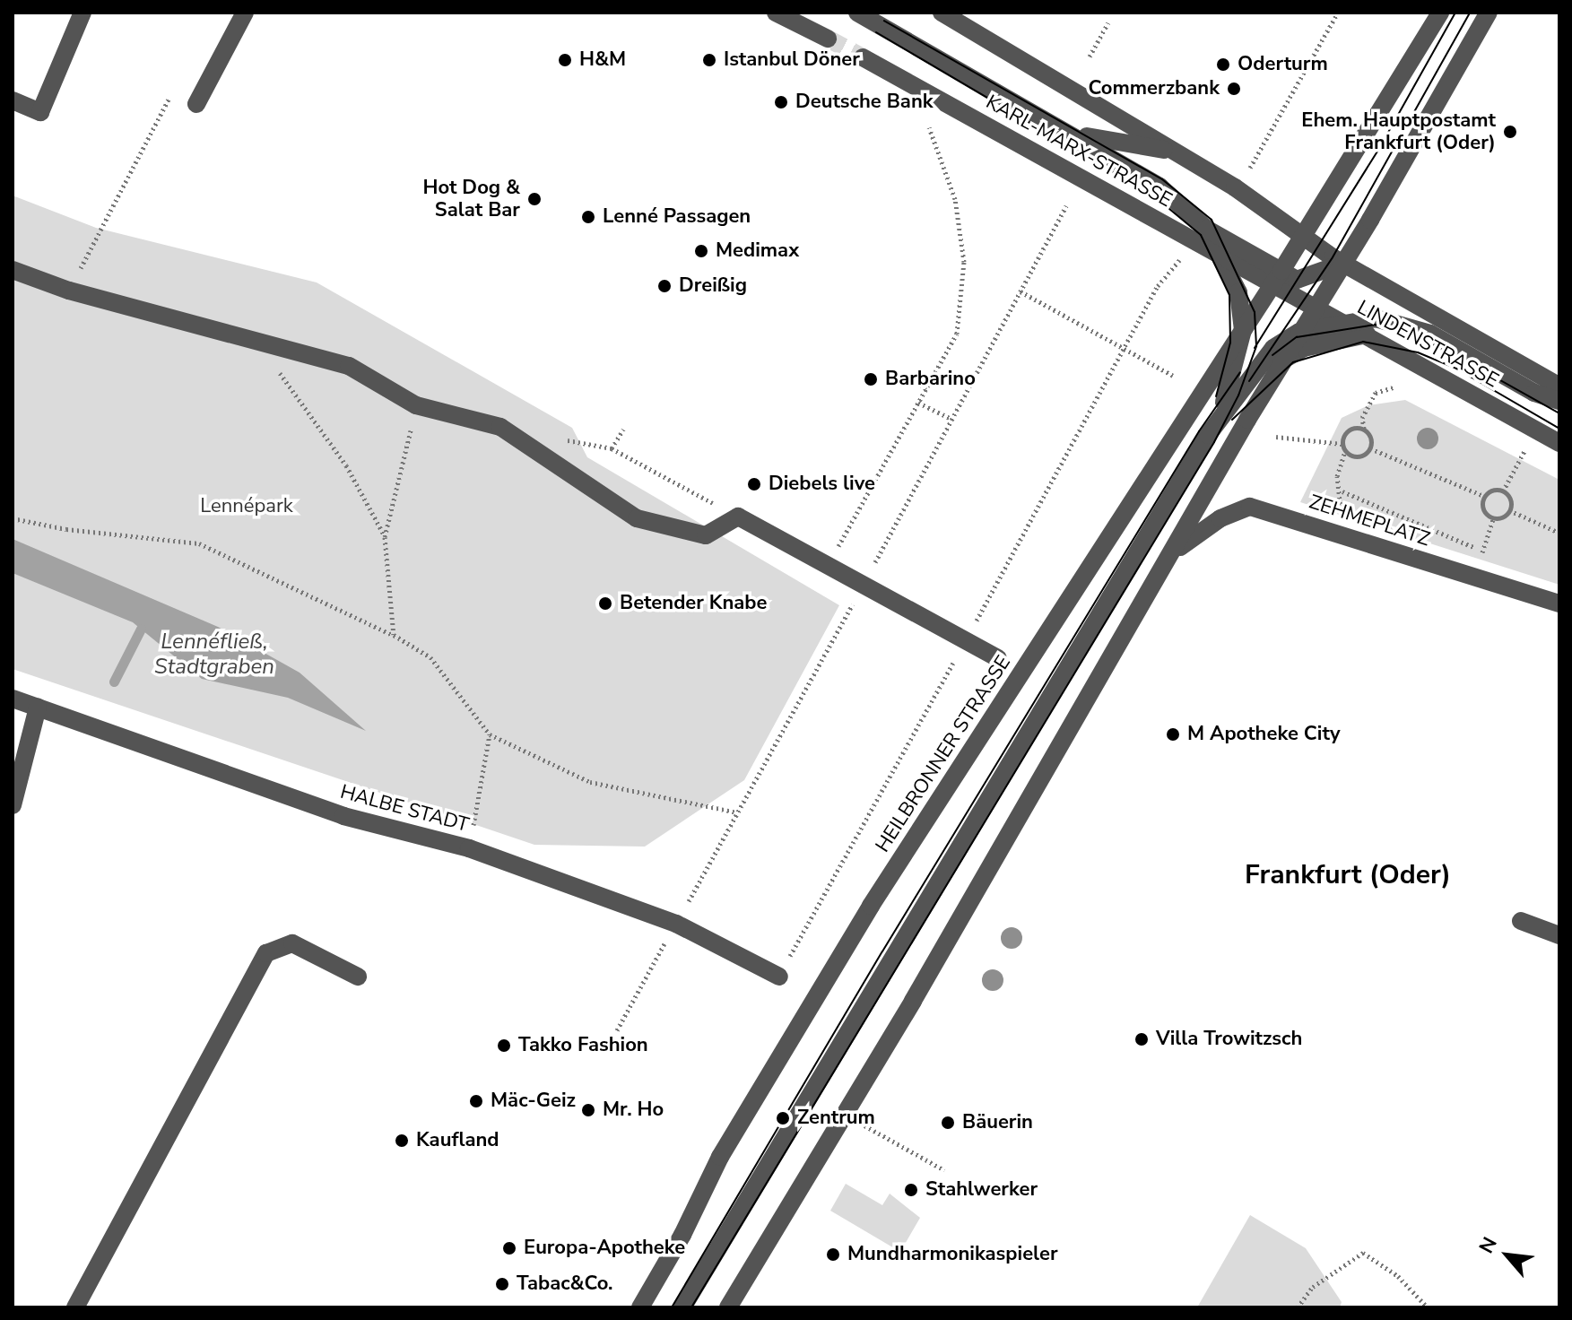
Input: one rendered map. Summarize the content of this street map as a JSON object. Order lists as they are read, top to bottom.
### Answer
{
  "streets": {
    "street": [
      "KARL-MARX-STRASSE",
      "LINDENSTRASSE",
      "ZEHMEPLATZ",
      "HEILBRONNER STRASSE",
      "HALBE STADT"
    ]
  },
  "crossings": [
    ["KARL-MARX-STRASSE", "LINDENSTRASSE"],
    ["KARL-MARX-STRASSE", "HEILBRONNER STRASSE"],
    ["LINDENSTRASSE", "HEILBRONNER STRASSE"]
  ],
  "districts": ["Frankfurt (Oder)"],
  "water": ["Lennéfließ, Stadtgraben"],
  "parks": ["Lennépark"],
  "places": [
    "H&M",
    "Istanbul Döner",
    "Oderturm",
    "Commerzbank",
    "Deutsche Bank",
    "Ehem. Hauptpostamt Frankfurt (Oder)",
    "Hot Dog & Salat Bar",
    "Lenné Passagen",
    "Medimax",
    "Dreißig",
    "Barbarino",
    "Diebels live",
    "Betender Knabe",
    "M Apotheke City",
    "Villa Trowitzsch",
    "Takko Fashion",
    "Mäc-Geiz",
    "Mr. Ho",
    "Zentrum",
    "Bäuerin",
    "Kaufland",
    "Stahlwerker",
    "Europa-Apotheke",
    "Mundharmonikaspieler",
    "Tabac&Co."
  ],
  "north": "top left"
}
